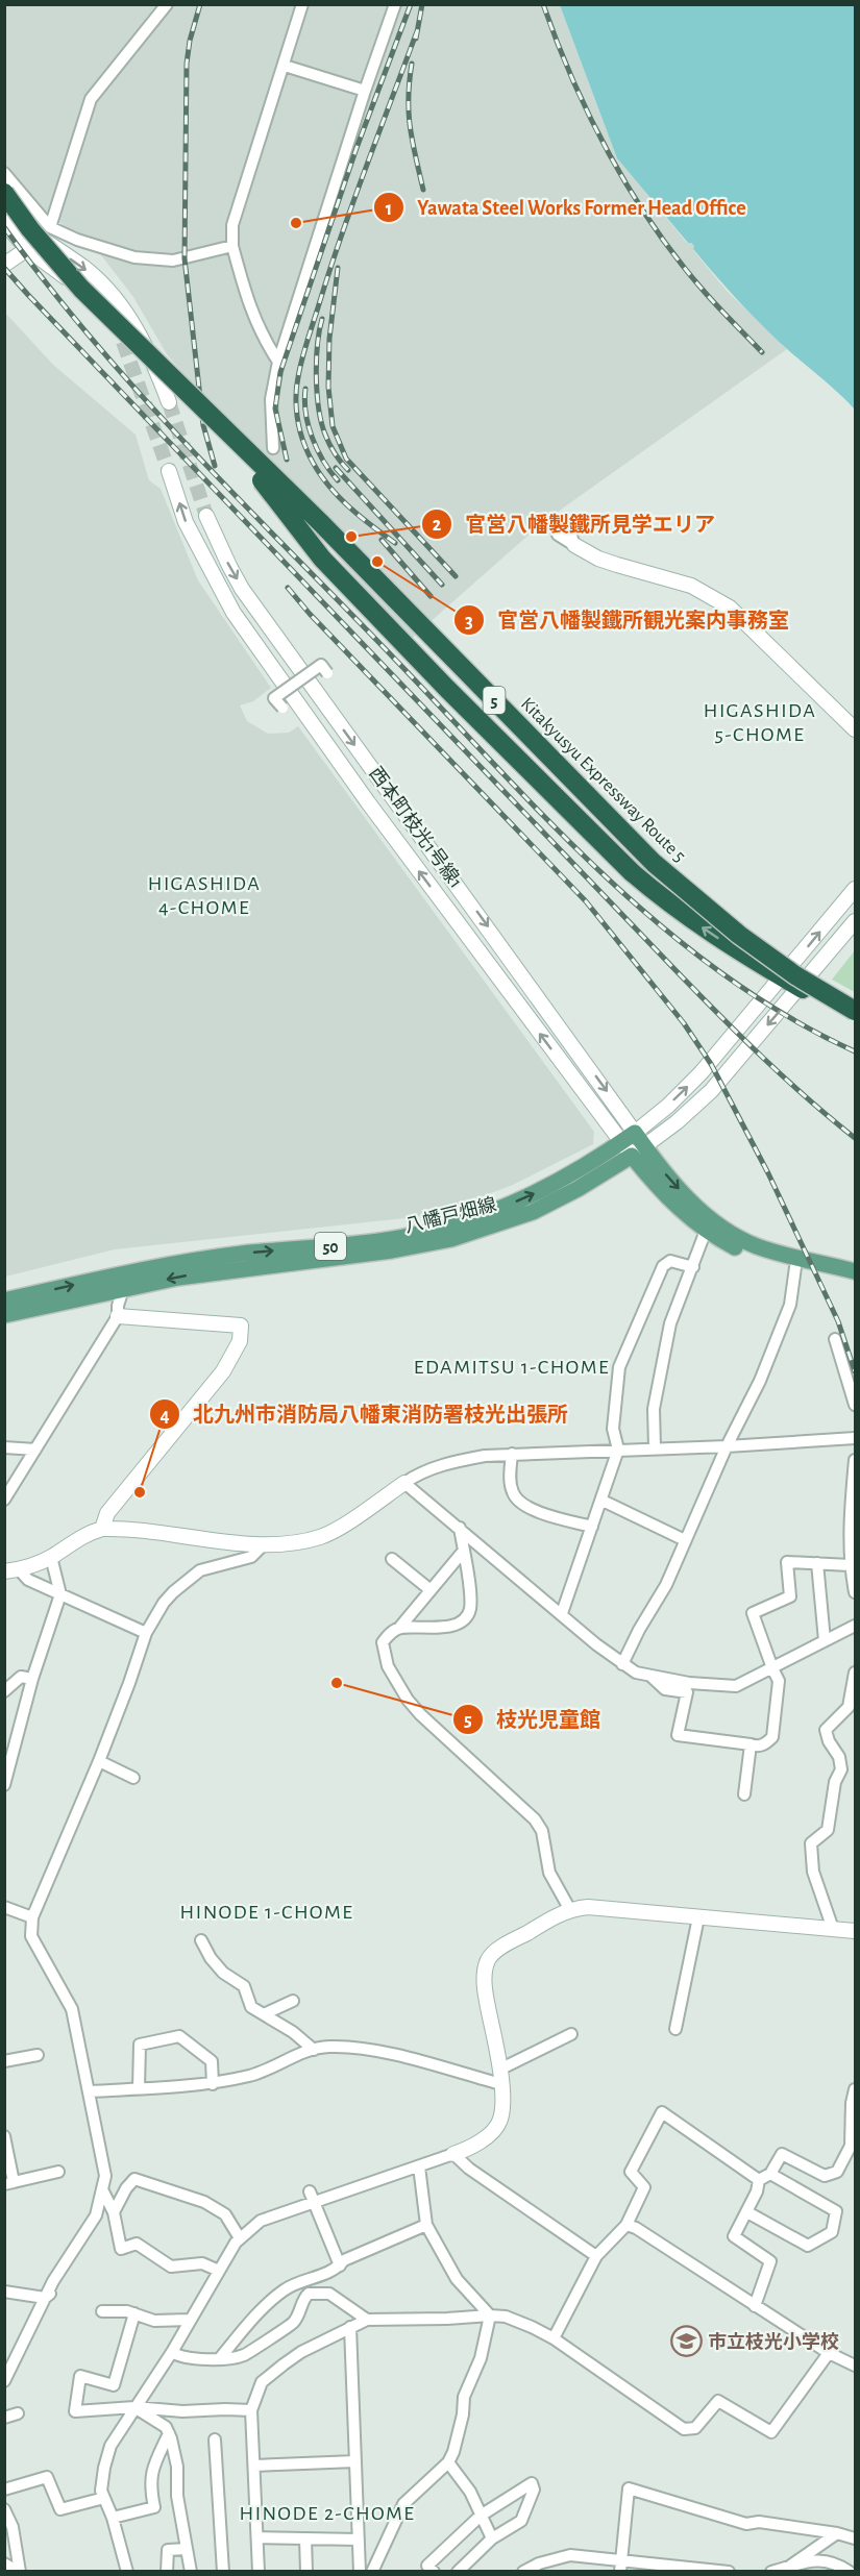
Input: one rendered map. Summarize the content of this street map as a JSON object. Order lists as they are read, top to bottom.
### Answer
{
  "streets": {
    "highway": ["5", "Kitakyusyu Expressway Route 5"],
    "main road": ["八幡戸畑線", "50"],
    "street": ["西本町枝光1号線1"]
  },
  "crossings": [
    ["西本町枝光1号線1", "八幡戸畑線"]
  ],
  "districts": [
    "HIGASHIDA 5-CHOME",
    "HIGASHIDA 4-CHOME",
    "EDAMITSU 1-CHOME",
    "HINODE 1-CHOME",
    "HINODE 2-CHOME"
  ],
  "places": {
    "other": [
      "Yawata Steel Works Former Head Office",
      "官営八幡製鐵所見学エリア",
      "官営八幡製鐵所観光案内事務室",
      "北九州市消防局八幡東消防署枝光出張所",
      "枝光児童館"
    ],
    "school or university": ["市立枝光小学校"]
  }
}
